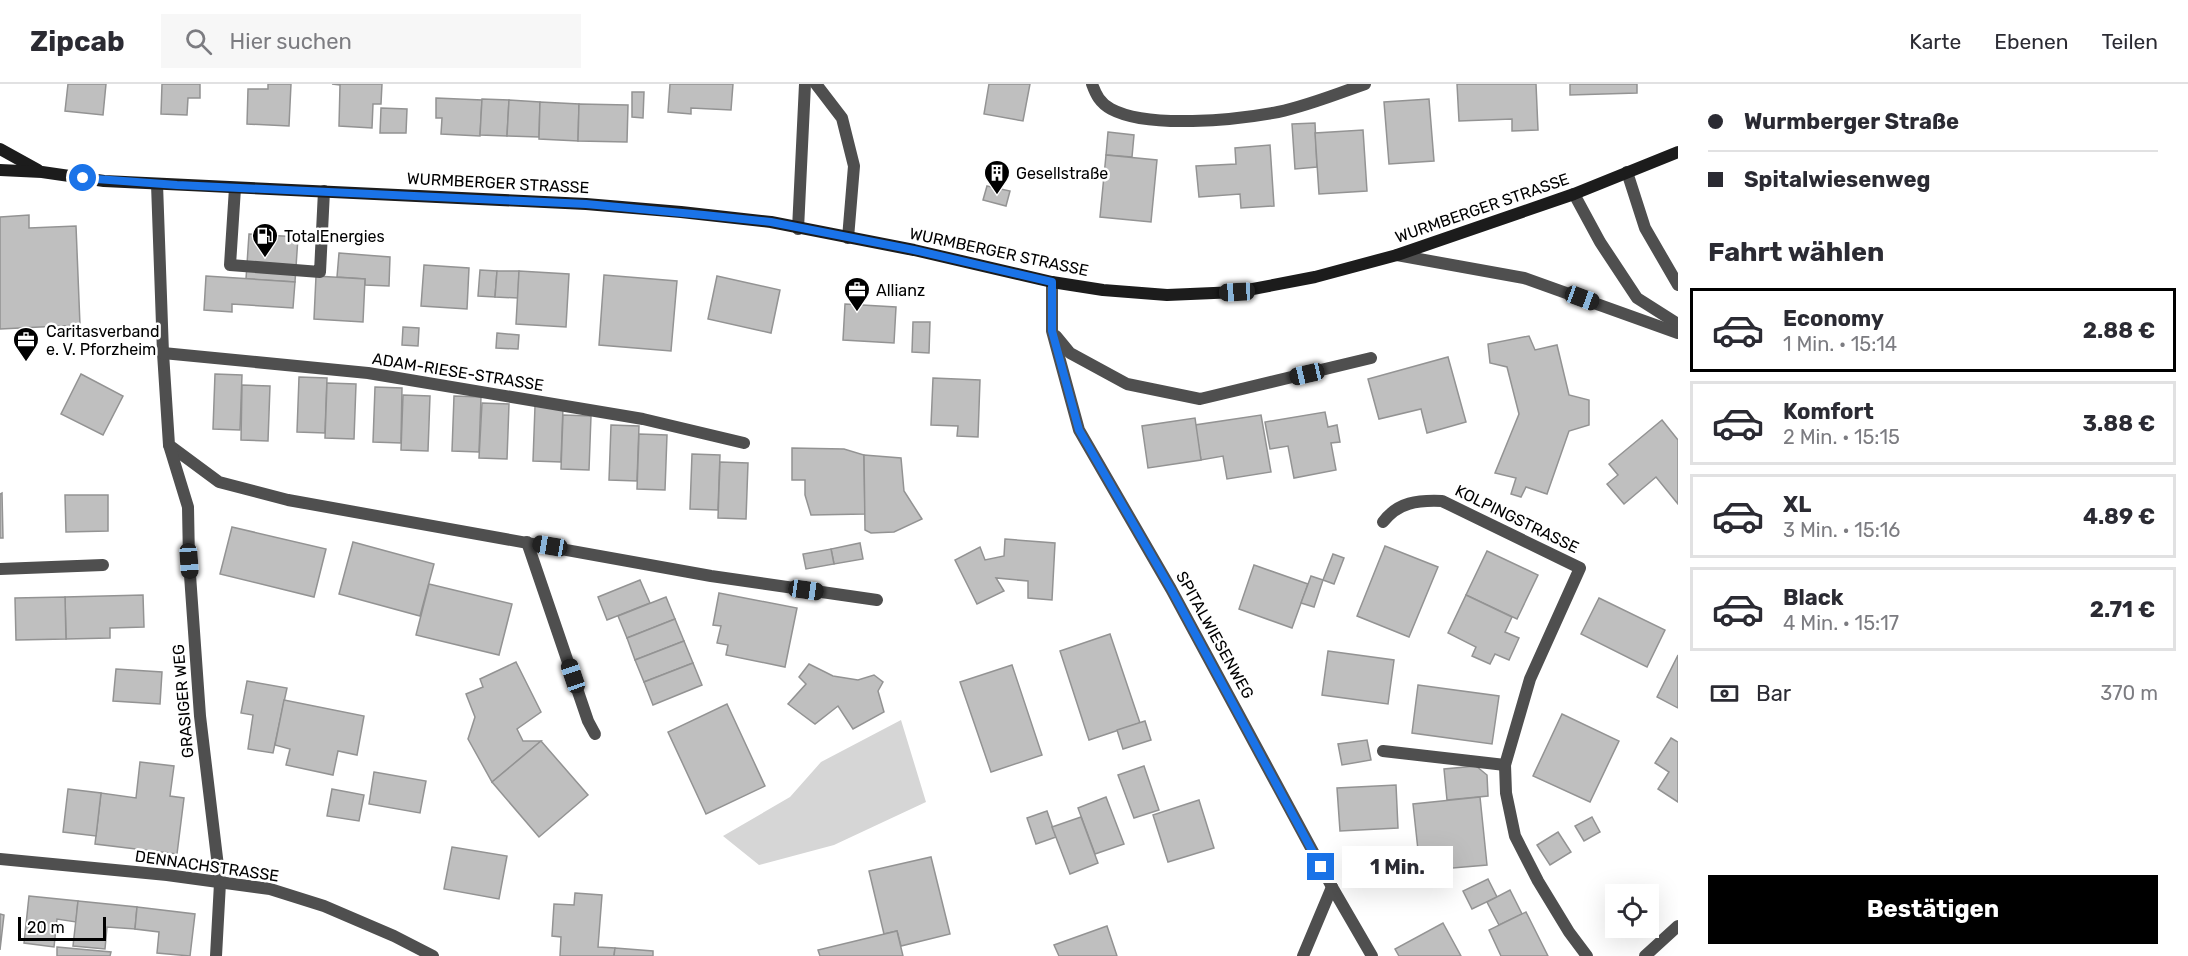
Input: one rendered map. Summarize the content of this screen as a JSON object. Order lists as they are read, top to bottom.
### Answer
{
  "streets": {
    "main road": ["WURMBERGER STRASSE"],
    "street": [
      "ADAM-RIESE-STRASSE",
      "KOLPINGSTRASSE",
      "SPITALWIESENWEG",
      "GRASIGER WEG",
      "DENNACHSTRASSE"
    ]
  },
  "crossings": [
    ["WURMBERGER STRASSE", "SPITALWIESENWEG"],
    ["GRASIGER WEG", "DENNACHSTRASSE"]
  ],
  "places": {
    "building": ["Gesellstraße"],
    "fuel station": ["TotalEnergies"],
    "office": ["Allianz", "Caritasverband e. V. Pforzheim"]
  },
  "scale_bar": "20 m",
  "page": {
    "header": "Zipcab",
    "search": "Hier suchen",
    "nav": ["Karte", "Ebenen", "Teilen"],
    "banner": ["Wurmberger Straße", "Spitalwiesenweg"],
    "heading": "Fahrt wählen",
    "list": [
      {
        "name": "Economy",
        "note": "1 Min. · 15:14",
        "value": "2.88 €"
      },
      {
        "name": "Komfort",
        "note": "2 Min. · 15:15",
        "value": "3.88 €"
      },
      {
        "name": "XL",
        "note": "3 Min. · 15:16",
        "value": "4.89 €"
      },
      {
        "name": "Black",
        "note": "4 Min. · 15:17",
        "value": "2.71 €"
      }
    ],
    "pay": ["Bar", "370 m"],
    "bubble": "1 Min.",
    "buttons": "Bestätigen",
    "scale": "20 m"
  }
}
